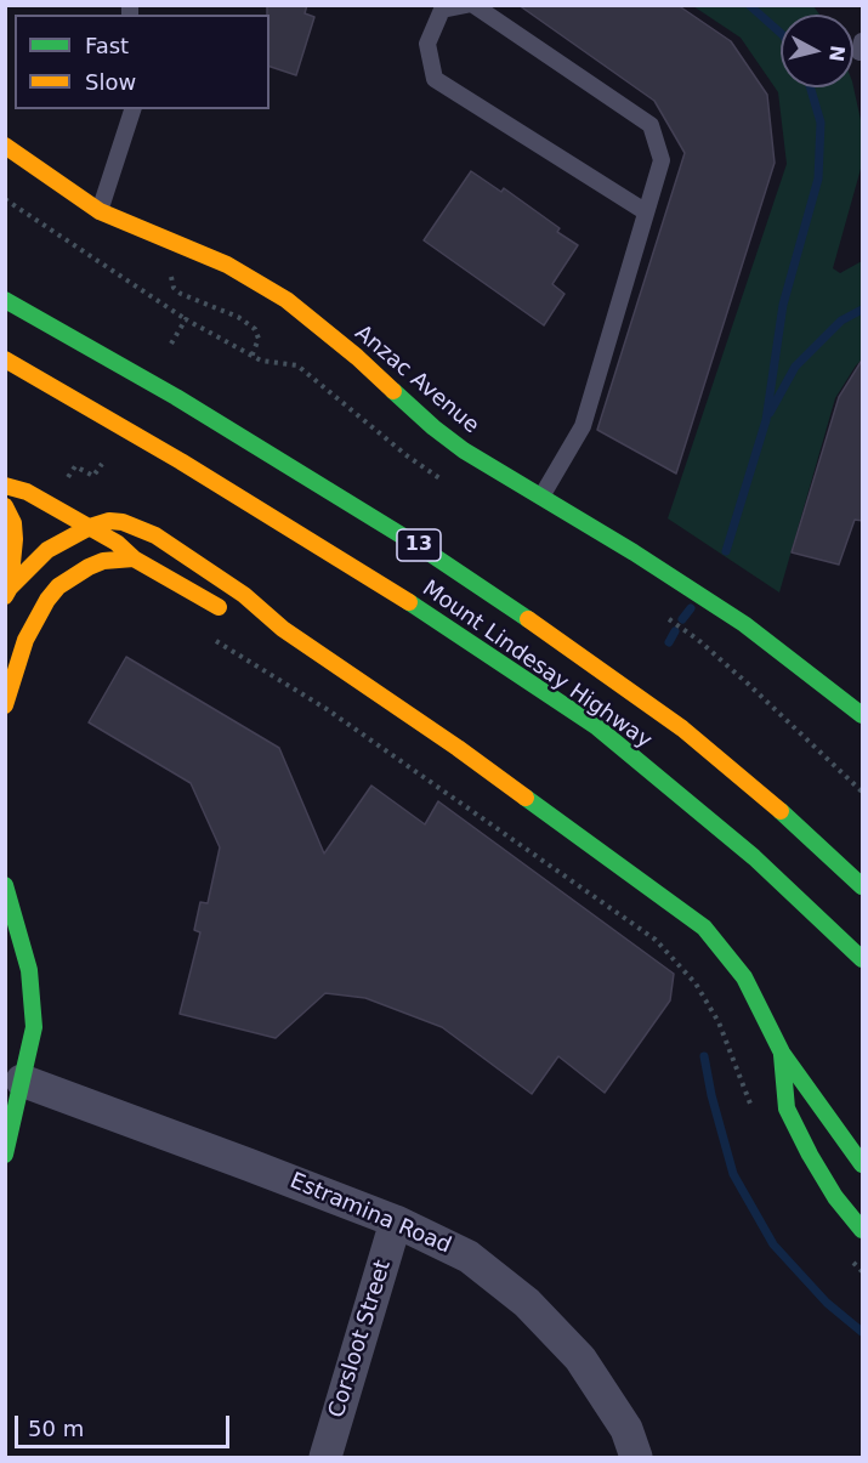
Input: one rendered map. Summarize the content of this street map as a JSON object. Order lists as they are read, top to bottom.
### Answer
{
  "streets": {
    "main road": ["Anzac Avenue", "13", "Mount Lindesay Highway"],
    "street": ["Estramina Road", "Corsloot Street"]
  },
  "crossings": [
    ["Estramina Road", "Corsloot Street"]
  ],
  "legend": ["Fast", "Slow"],
  "scale_bar": "50 m",
  "north": "right"
}
